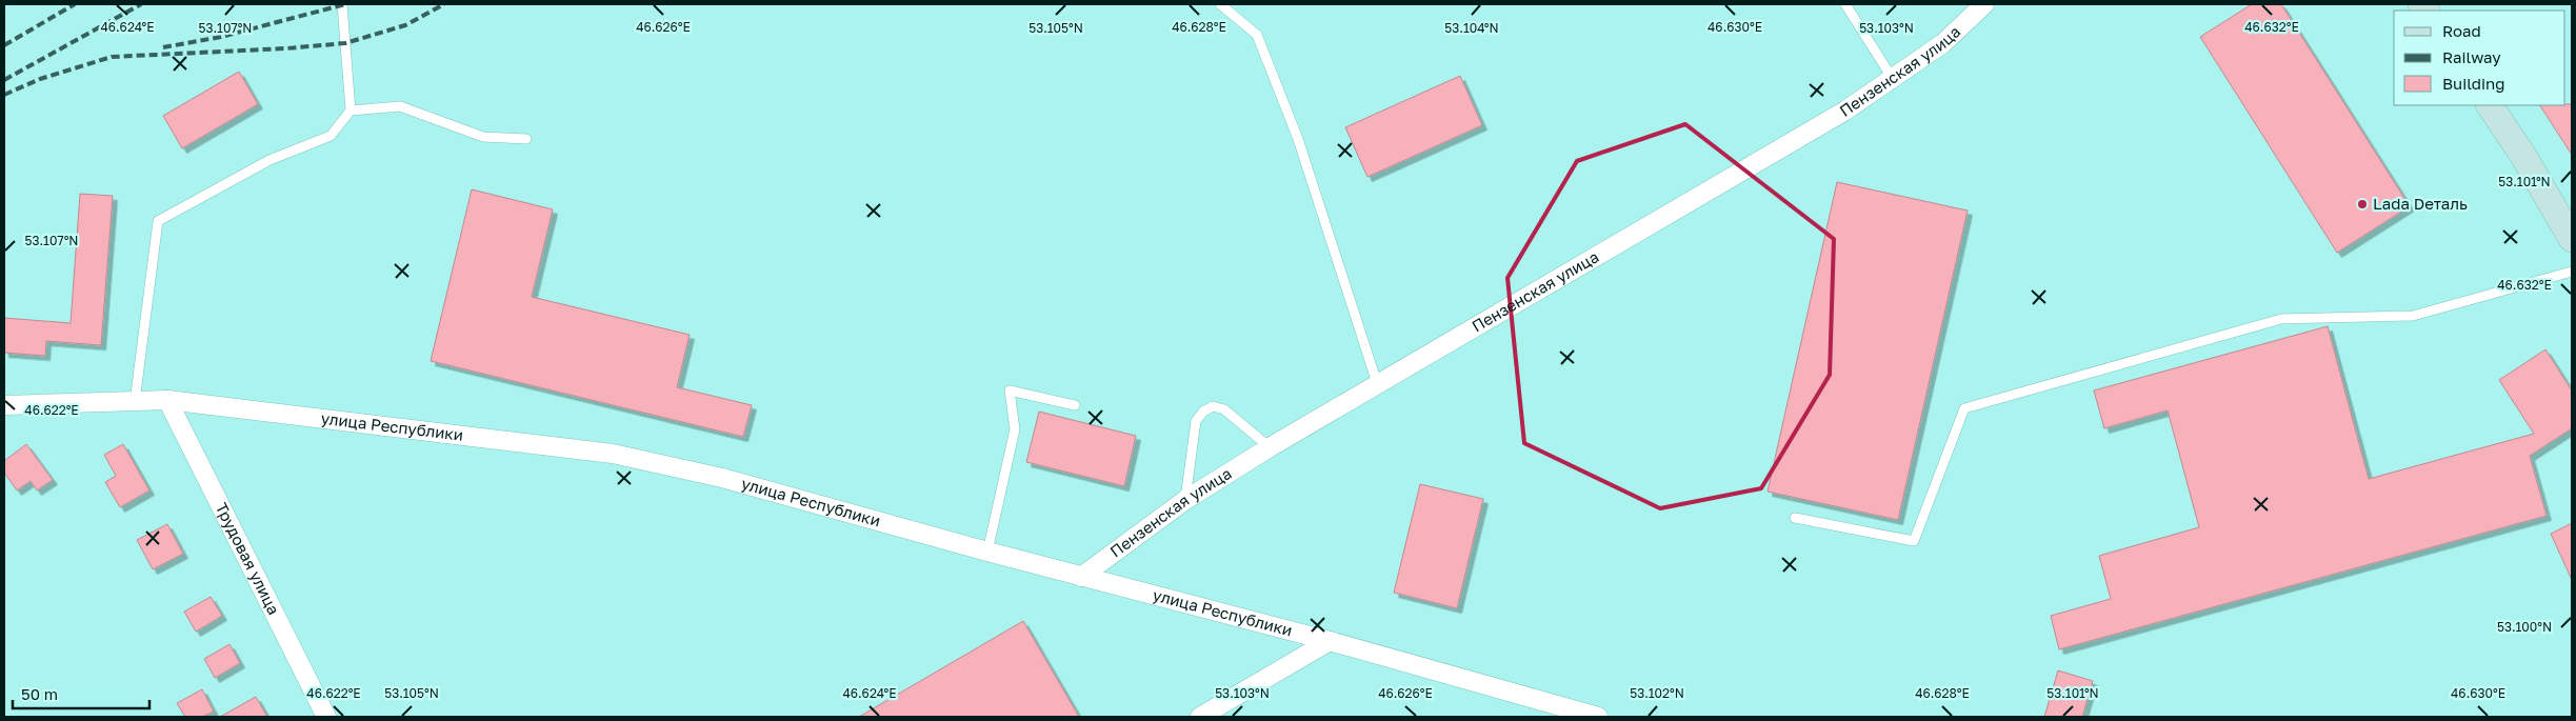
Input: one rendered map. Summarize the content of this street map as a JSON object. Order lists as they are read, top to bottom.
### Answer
{
  "streets": {
    "street": ["Пензенская улица", "улица Республики", "Трудовая улица"]
  },
  "crossings": [
    ["Пензенская улица", "улица Республики"],
    ["улица Республики", "Трудовая улица"]
  ],
  "places": ["Lada Dеталь"],
  "legend": ["Road", "Railway", "Building"],
  "scale_bar": "50 m",
  "coordinates": [
    "46.624°E",
    "46.626°E",
    "46.628°E",
    "46.630°E",
    "46.632°E",
    "53.107°N",
    "53.105°N",
    "53.104°N",
    "53.103°N",
    "53.101°N",
    "46.622°E",
    "53.100°N",
    "53.102°N"
  ]
}
